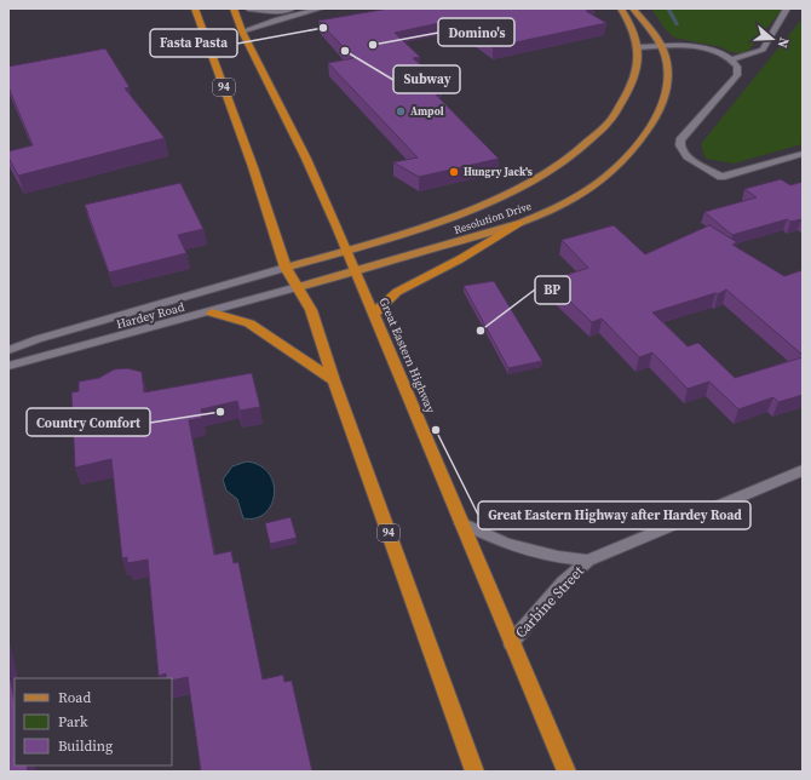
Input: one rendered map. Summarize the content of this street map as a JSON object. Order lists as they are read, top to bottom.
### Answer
{
  "streets": {
    "highway": ["94", "Great Eastern Highway"],
    "main road": ["Resolution Drive"],
    "street": ["Hardey Road", "Carbine Street"]
  },
  "crossings": [
    ["94", "Resolution Drive"],
    ["94", "Hardey Road"],
    ["Resolution Drive", "Hardey Road"],
    ["Resolution Drive", "Great Eastern Highway"],
    ["Great Eastern Highway", "Carbine Street"]
  ],
  "places": [
    "Fasta Pasta",
    "Domino's",
    "Subway",
    "Ampol",
    "Hungry Jack's",
    "BP",
    "Country Comfort",
    "Great Eastern Highway after Hardey Road"
  ],
  "legend": ["Road", "Park", "Building"],
  "north": "right"
}
